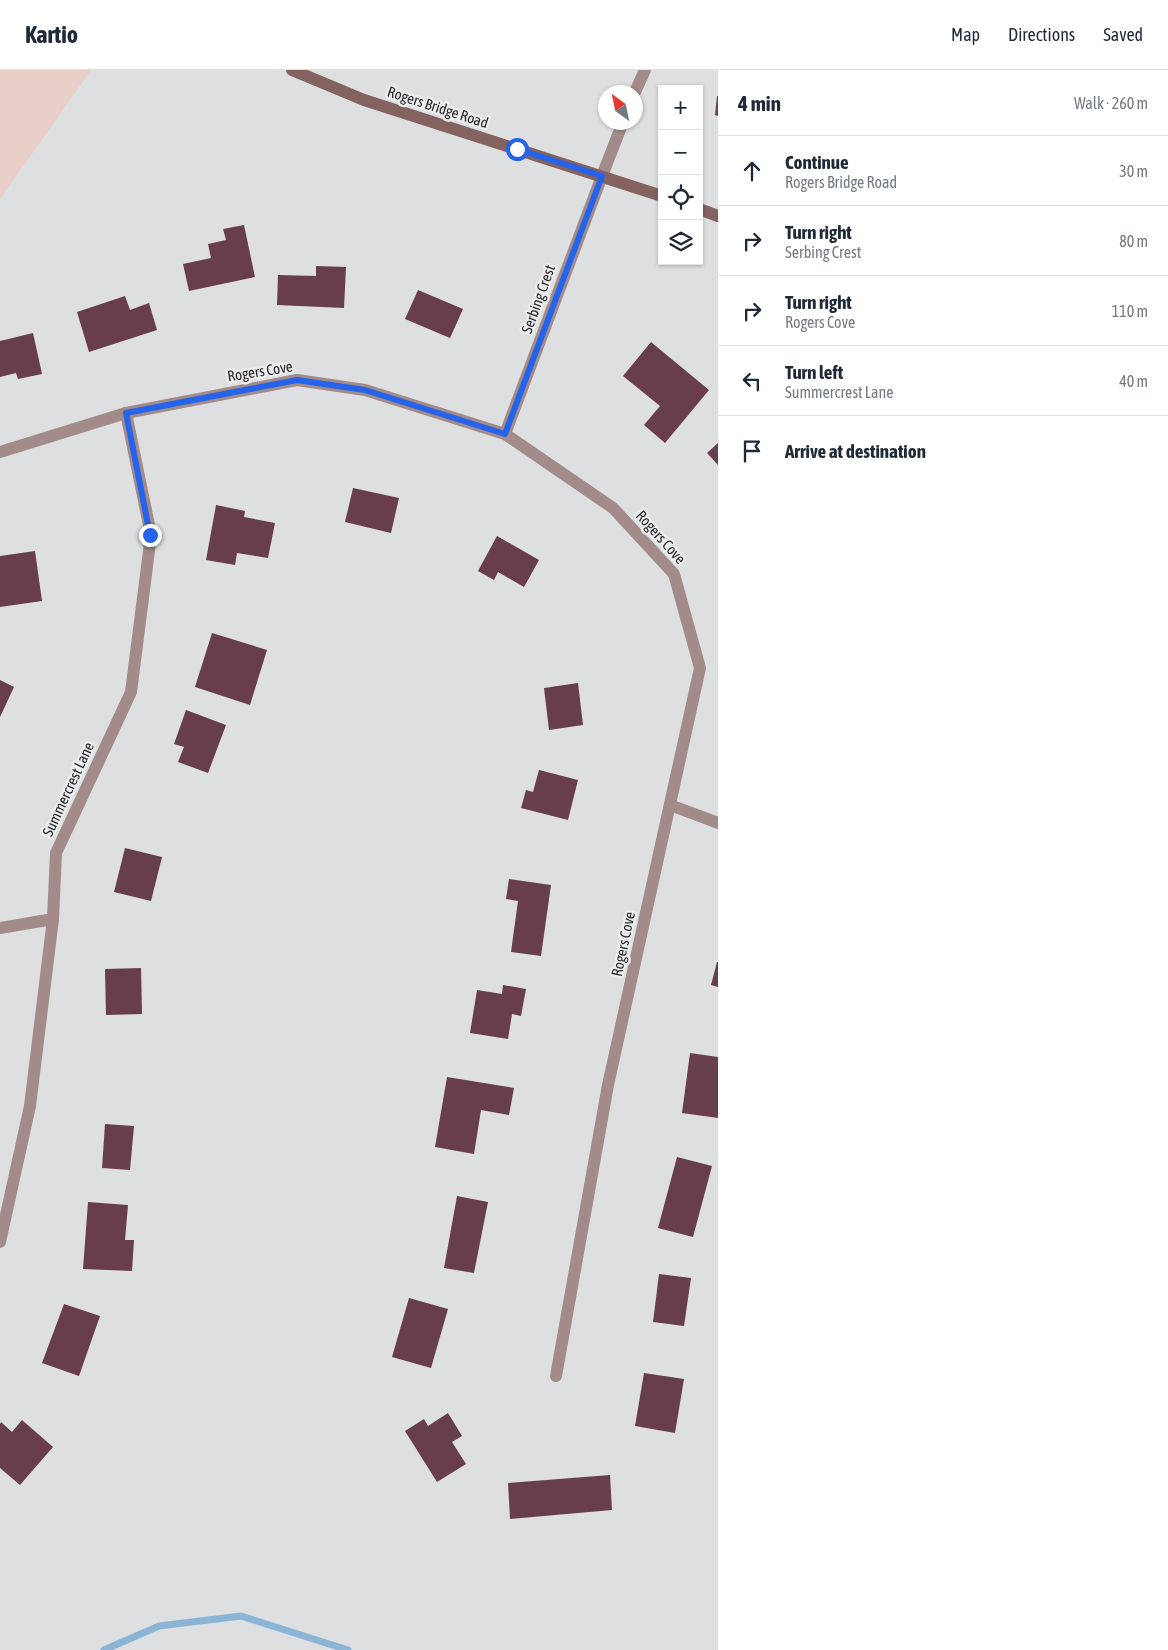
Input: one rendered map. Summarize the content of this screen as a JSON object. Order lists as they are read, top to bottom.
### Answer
{
  "streets": {
    "street": [
      "Rogers Bridge Road",
      "Serbing Crest",
      "Rogers Cove",
      "Summercrest Lane"
    ]
  },
  "crossings": [
    ["Rogers Bridge Road", "Serbing Crest"],
    ["Serbing Crest", "Rogers Cove"],
    ["Rogers Cove", "Summercrest Lane"]
  ],
  "north": "top left",
  "page": {
    "header": "Kartio",
    "nav": ["Map", "Directions", "Saved"],
    "heading": ["4 min", "Walk · 260 m"],
    "map_buttons": ["+", "−"],
    "list": [
      ["Continue", "Rogers Bridge Road", "30 m"],
      ["Turn right", "Serbing Crest", "80 m"],
      ["Turn right", "Rogers Cove", "110 m"],
      ["Turn left", "Summercrest Lane", "40 m"],
      "Arrive at destination"
    ]
  }
}
